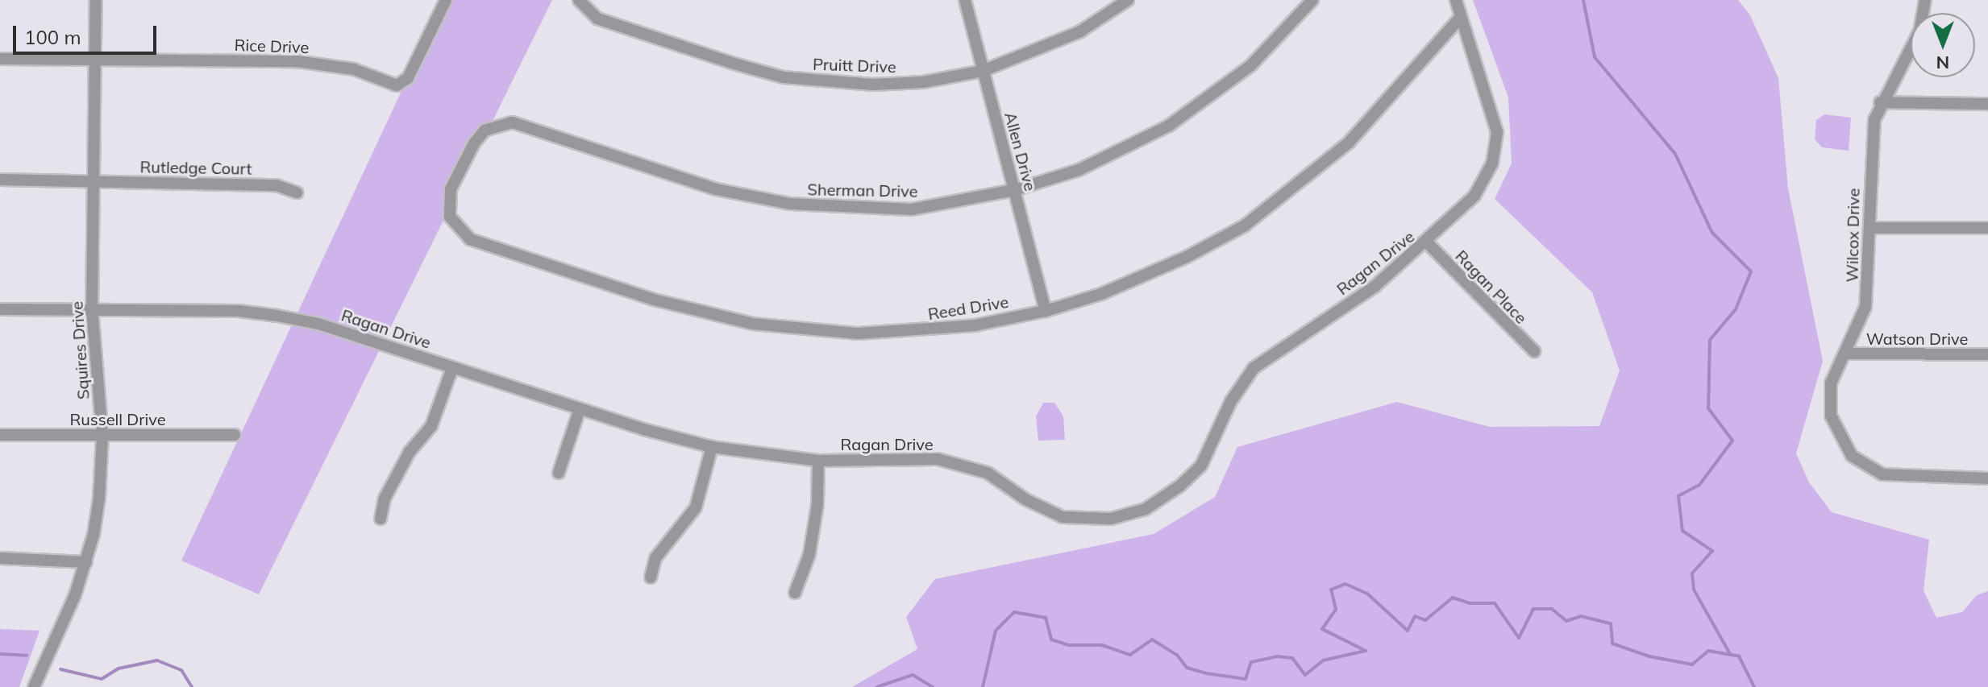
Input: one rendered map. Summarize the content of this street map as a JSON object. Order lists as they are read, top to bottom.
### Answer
{
  "streets": {
    "street": [
      "Rice Drive",
      "Pruitt Drive",
      "Allen Drive",
      "Rutledge Court",
      "Sherman Drive",
      "Wilcox Drive",
      "Ragan Drive",
      "Ragan Place",
      "Reed Drive",
      "Watson Drive",
      "Squires Drive",
      "Russell Drive"
    ]
  },
  "crossings": [
    ["Rice Drive", "Squires Drive"],
    ["Pruitt Drive", "Allen Drive"],
    ["Allen Drive", "Sherman Drive"],
    ["Allen Drive", "Reed Drive"],
    ["Rutledge Court", "Squires Drive"],
    ["Sherman Drive", "Reed Drive"],
    ["Wilcox Drive", "Watson Drive"],
    ["Ragan Drive", "Ragan Place"],
    ["Ragan Drive", "Reed Drive"],
    ["Ragan Drive", "Squires Drive"],
    ["Squires Drive", "Russell Drive"]
  ],
  "scale_bar": "100 m",
  "north": "bottom"
}
